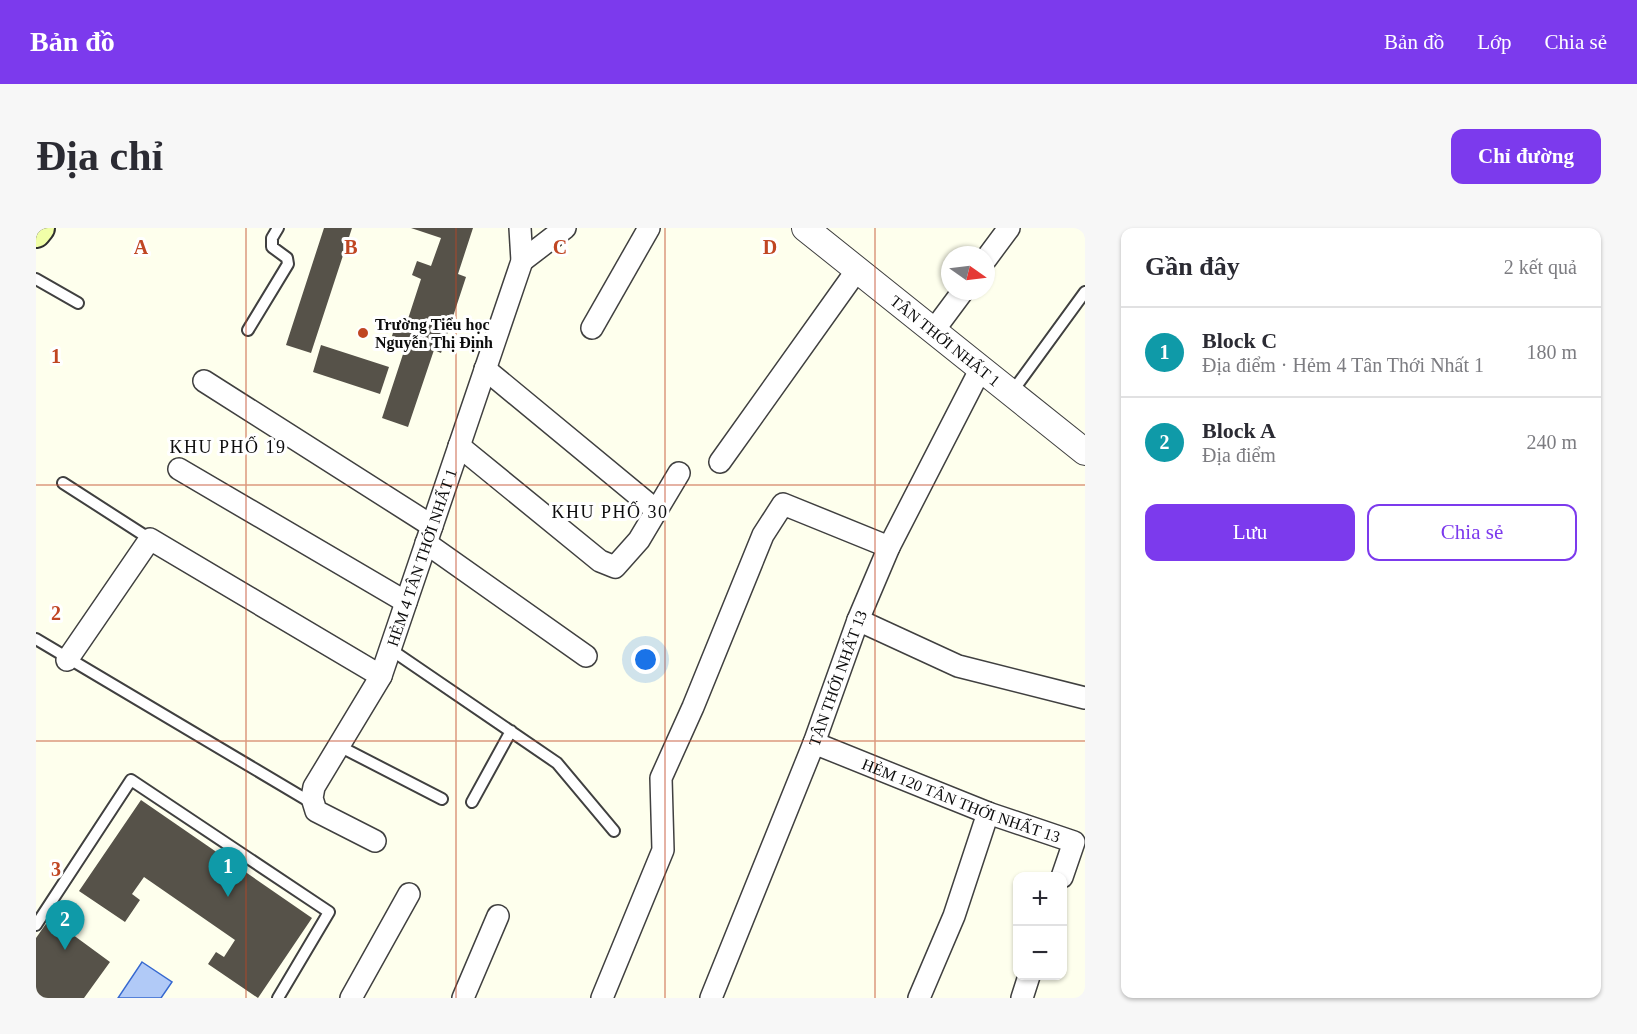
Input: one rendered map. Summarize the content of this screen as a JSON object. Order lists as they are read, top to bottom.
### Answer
{
  "streets": {
    "street": [
      "TÂN THỚI NHẤT 1",
      "HẺM 4 TÂN THỚI NHẤT 1",
      "TÂN THỚI NHẤT 13",
      "HẺM 120 TÂN THỚI NHẤT 13"
    ]
  },
  "crossings": [
    ["TÂN THỚI NHẤT 1", "TÂN THỚI NHẤT 13"],
    ["TÂN THỚI NHẤT 13", "HẺM 120 TÂN THỚI NHẤT 13"]
  ],
  "districts": ["KHU PHỐ 19", "KHU PHỐ 30"],
  "places": ["Trường Tiểu học Nguyễn Thị Định"],
  "north": "right",
  "page": {
    "header": "Bản đồ",
    "nav": ["Bản đồ", "Lớp", "Chia sẻ"],
    "buttons": [
      "Chỉ đường",
      ["Lưu", "Chia sẻ"]
    ],
    "title": "Địa chỉ",
    "heading": ["Gần đây", "2 kết quả"],
    "list": [
      {
        "mark": "1",
        "name": "Block C",
        "note": "Địa điểm · Hẻm 4 Tân Thới Nhất 1",
        "value": "180 m"
      },
      {
        "mark": "2",
        "name": "Block A",
        "note": "Địa điểm",
        "value": "240 m"
      }
    ],
    "pins": ["1", "2"],
    "map_buttons": ["+", "−"]
  },
  "grid": {
    "columns": [
      "A",
      "B",
      "C",
      "D"
    ],
    "rows": ["1", "2", "3"]
  }
}
